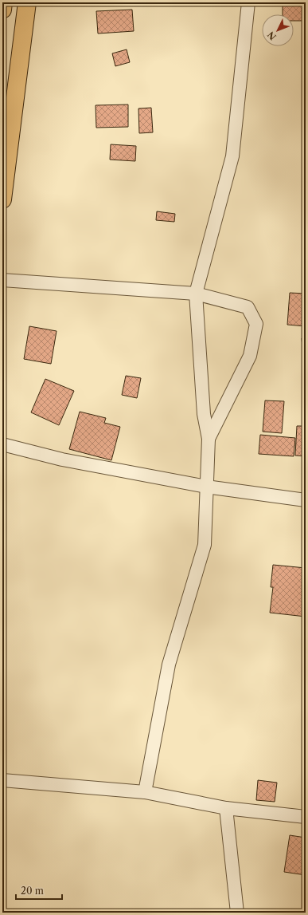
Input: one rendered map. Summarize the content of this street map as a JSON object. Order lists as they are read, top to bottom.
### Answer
{
  "scale_bar": "20 m",
  "north": "bottom left"
}
